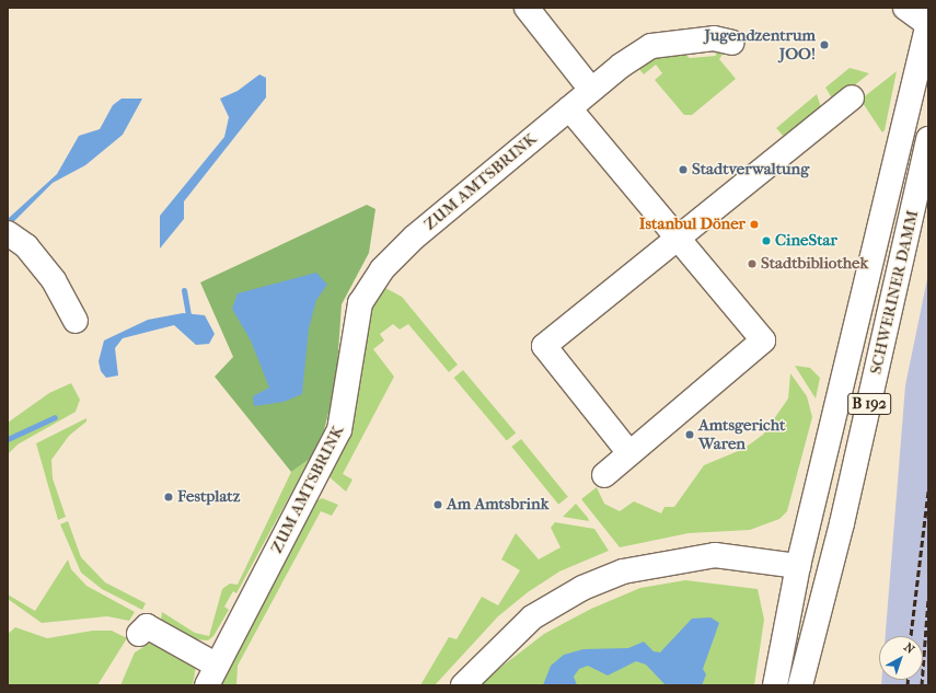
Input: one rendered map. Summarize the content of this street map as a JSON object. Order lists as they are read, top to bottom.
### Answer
{
  "streets": {
    "street": ["ZUM AMTSBRINK", "SCHWERINER DAMM", "B 192"]
  },
  "crossings": [
    ["SCHWERINER DAMM", "B 192"]
  ],
  "places": [
    "Jugendzentrum JOO!",
    "Stadtverwaltung",
    "Istanbul Döner",
    "CineStar",
    "Stadtbibliothek",
    "Amtsgericht Waren",
    "Festplatz",
    "Am Amtsbrink"
  ],
  "north": "top right"
}
